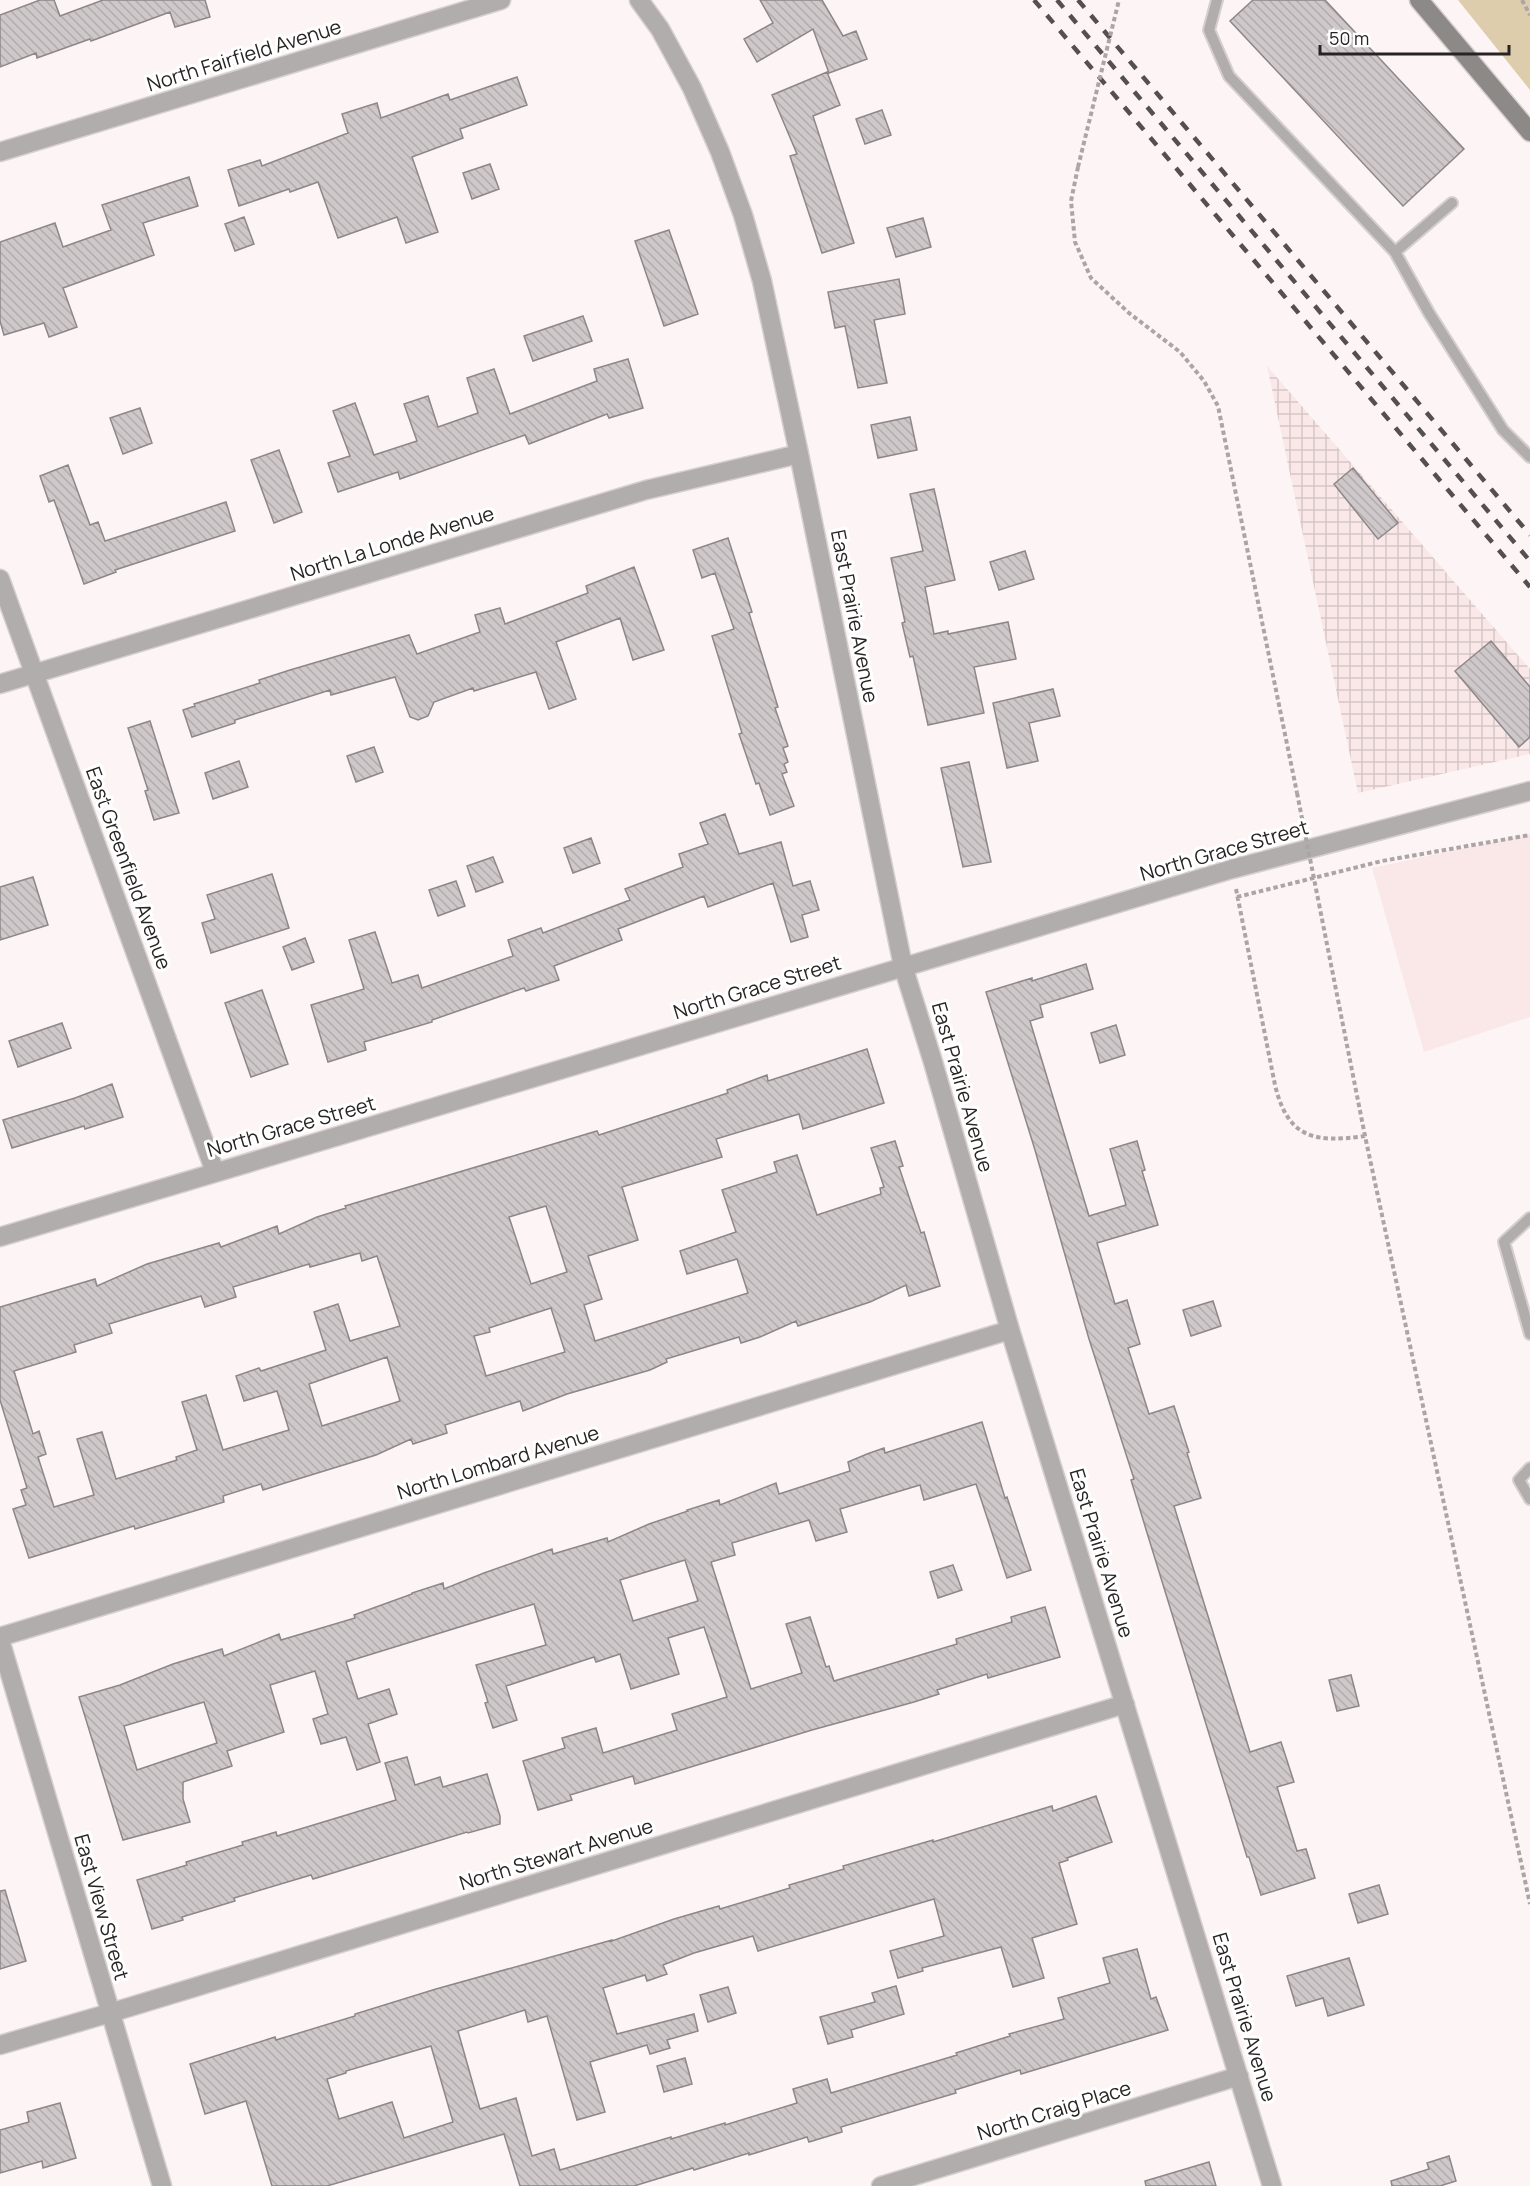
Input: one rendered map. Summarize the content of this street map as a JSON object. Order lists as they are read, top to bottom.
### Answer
{
  "streets": {
    "street": [
      "North Fairfield Avenue",
      "North La Londe Avenue",
      "East Prairie Avenue",
      "North Grace Street",
      "East Greenfield Avenue",
      "North Lombard Avenue",
      "North Stewart Avenue",
      "East View Street",
      "North Craig Place"
    ]
  },
  "crossings": [
    ["North La Londe Avenue", "East Prairie Avenue"],
    ["North La Londe Avenue", "East Greenfield Avenue"],
    ["East Prairie Avenue", "North Grace Street"],
    ["East Prairie Avenue", "North Lombard Avenue"],
    ["East Prairie Avenue", "North Stewart Avenue"],
    ["East Prairie Avenue", "North Craig Place"],
    ["North Grace Street", "East Greenfield Avenue"],
    ["North Lombard Avenue", "East View Street"],
    ["North Stewart Avenue", "East View Street"]
  ],
  "scale_bar": "50 m"
}
